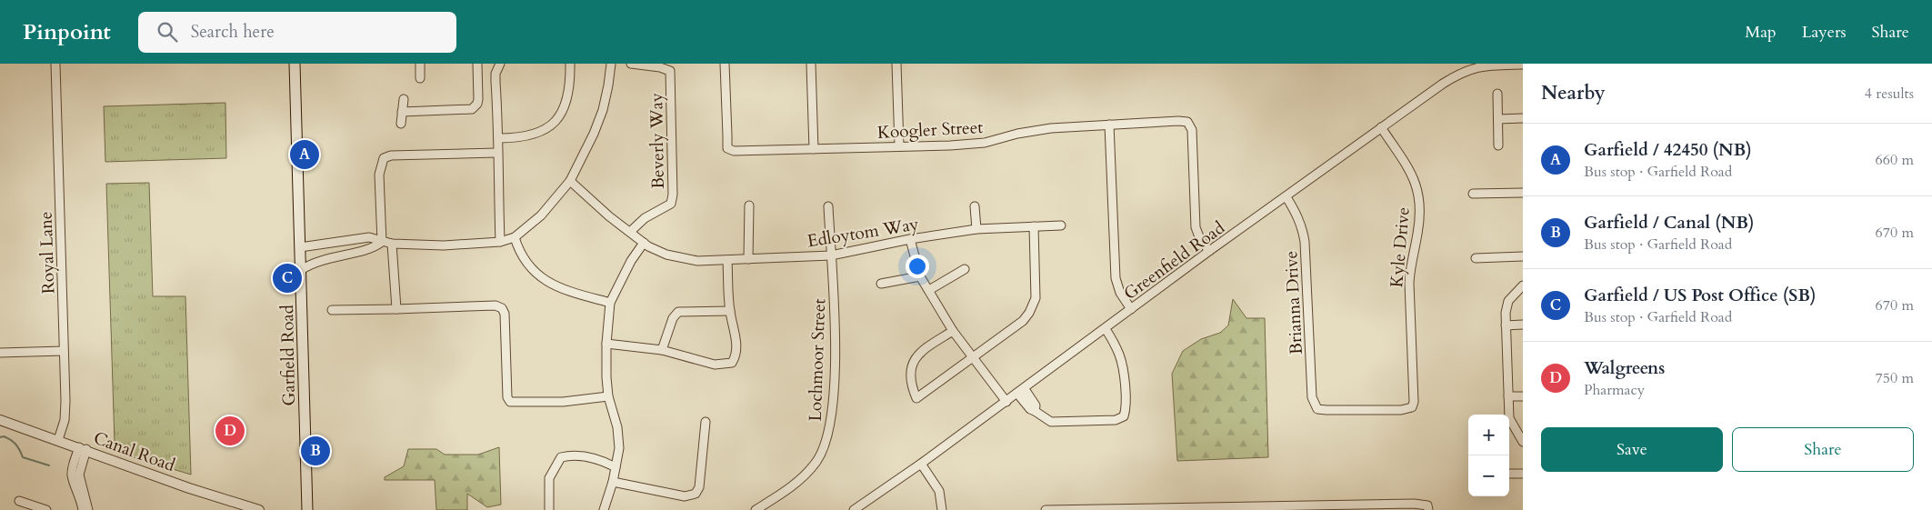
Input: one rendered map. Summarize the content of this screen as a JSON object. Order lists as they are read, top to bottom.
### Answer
{
  "streets": {
    "main road": ["Garfield Road"],
    "street": [
      "Koogler Street",
      "Beverly Way",
      "Edloytom Way",
      "Kyle Drive",
      "Royal Lane",
      "Greenfield Road",
      "Brianna Drive",
      "Lochmoor Street",
      "Canal Road"
    ]
  },
  "crossings": [
    ["Koogler Street", "Greenfield Road"],
    ["Beverly Way", "Edloytom Way"],
    ["Edloytom Way", "Lochmoor Street"],
    ["Kyle Drive", "Greenfield Road"],
    ["Kyle Drive", "Brianna Drive"],
    ["Royal Lane", "Canal Road"],
    ["Greenfield Road", "Brianna Drive"]
  ],
  "page": {
    "header": "Pinpoint",
    "search": "Search here",
    "nav": ["Map", "Layers", "Share"],
    "heading": ["Nearby", "4 results"],
    "list": [
      {
        "mark": "A",
        "name": "Garfield / 42450 (NB)",
        "note": "Bus stop · Garfield Road",
        "value": "660 m"
      },
      {
        "mark": "B",
        "name": "Garfield / Canal (NB)",
        "note": "Bus stop · Garfield Road",
        "value": "670 m"
      },
      {
        "mark": "C",
        "name": "Garfield / US Post Office (SB)",
        "note": "Bus stop · Garfield Road",
        "value": "670 m"
      },
      {
        "mark": "D",
        "name": "Walgreens",
        "note": "Pharmacy",
        "value": "750 m"
      }
    ],
    "pins": [
      "A",
      "C",
      "D",
      "B"
    ],
    "buttons": ["Save", "Share"],
    "map_buttons": ["+", "−"]
  }
}
